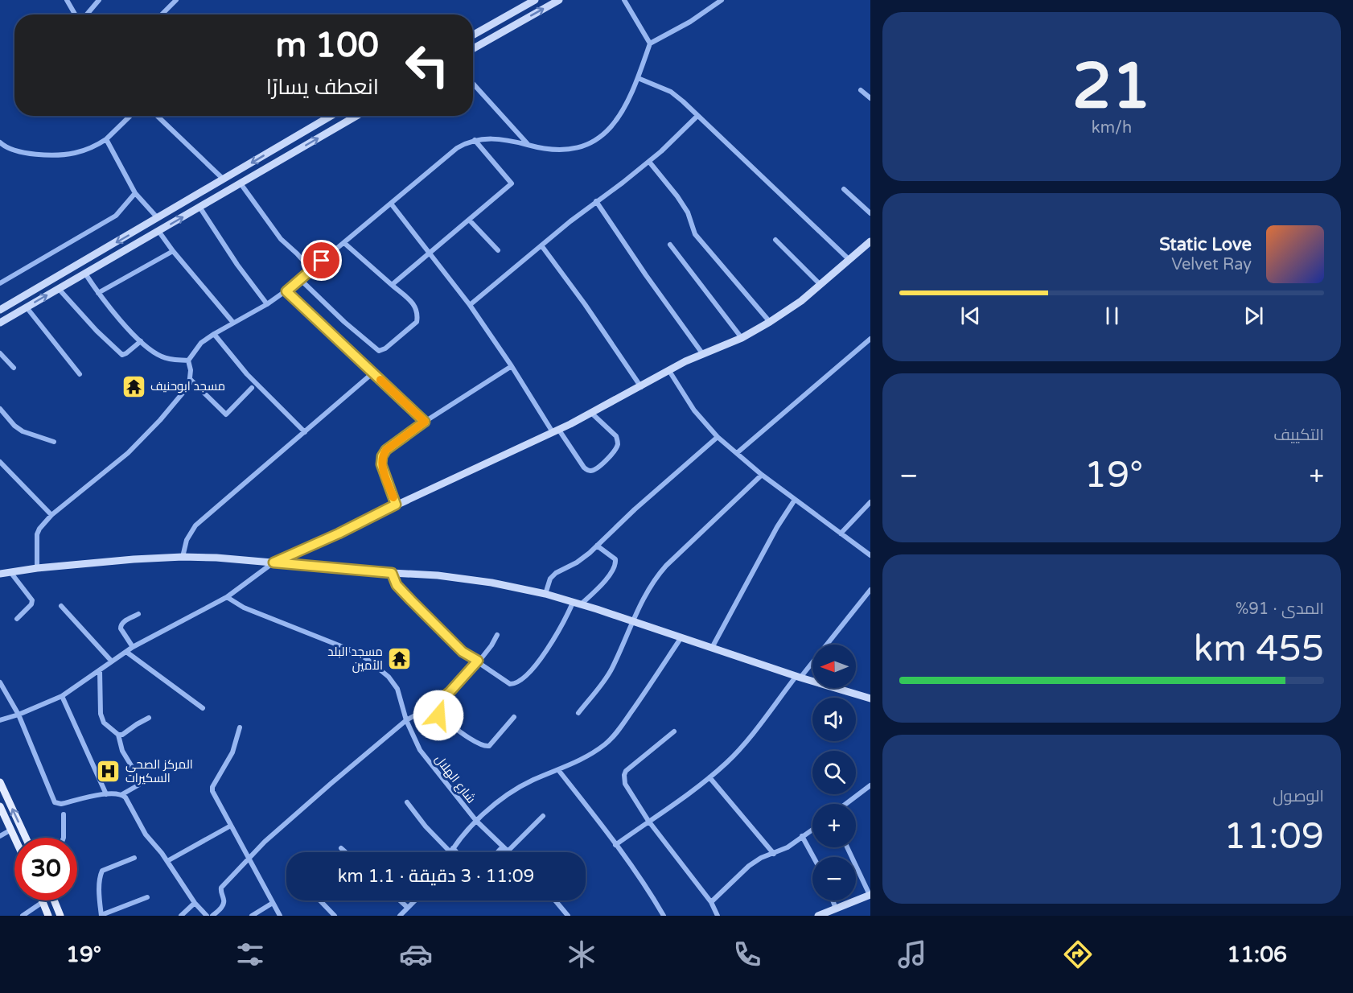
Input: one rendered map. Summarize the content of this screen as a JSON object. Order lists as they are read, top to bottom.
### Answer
{
  "streets": {
    "street": ["شارع الهلال"]
  },
  "places": {
    "temple": ["مسجد ابوحنيف", "مسجد البلد الأمين"],
    "hospital": ["المركز الصحي السكيرات"]
  },
  "north": "left",
  "page": {
    "tile": [
      ["21", "km/h"],
      "التكييف",
      ["المدى · 91%", "455 km"],
      ["الوصول", "11:09"]
    ],
    "turn": ["100 m", "انعطف يسارًا"],
    "song": ["Static Love", "Velvet Ray"],
    "heat": ["−", "19°", "+"],
    "map_buttons": ["+", "−"],
    "limit": "30",
    "trip": "11:09 · 3 دقيقة · 1.1 km",
    "tabs": ["11:06", "19°"]
  }
}
